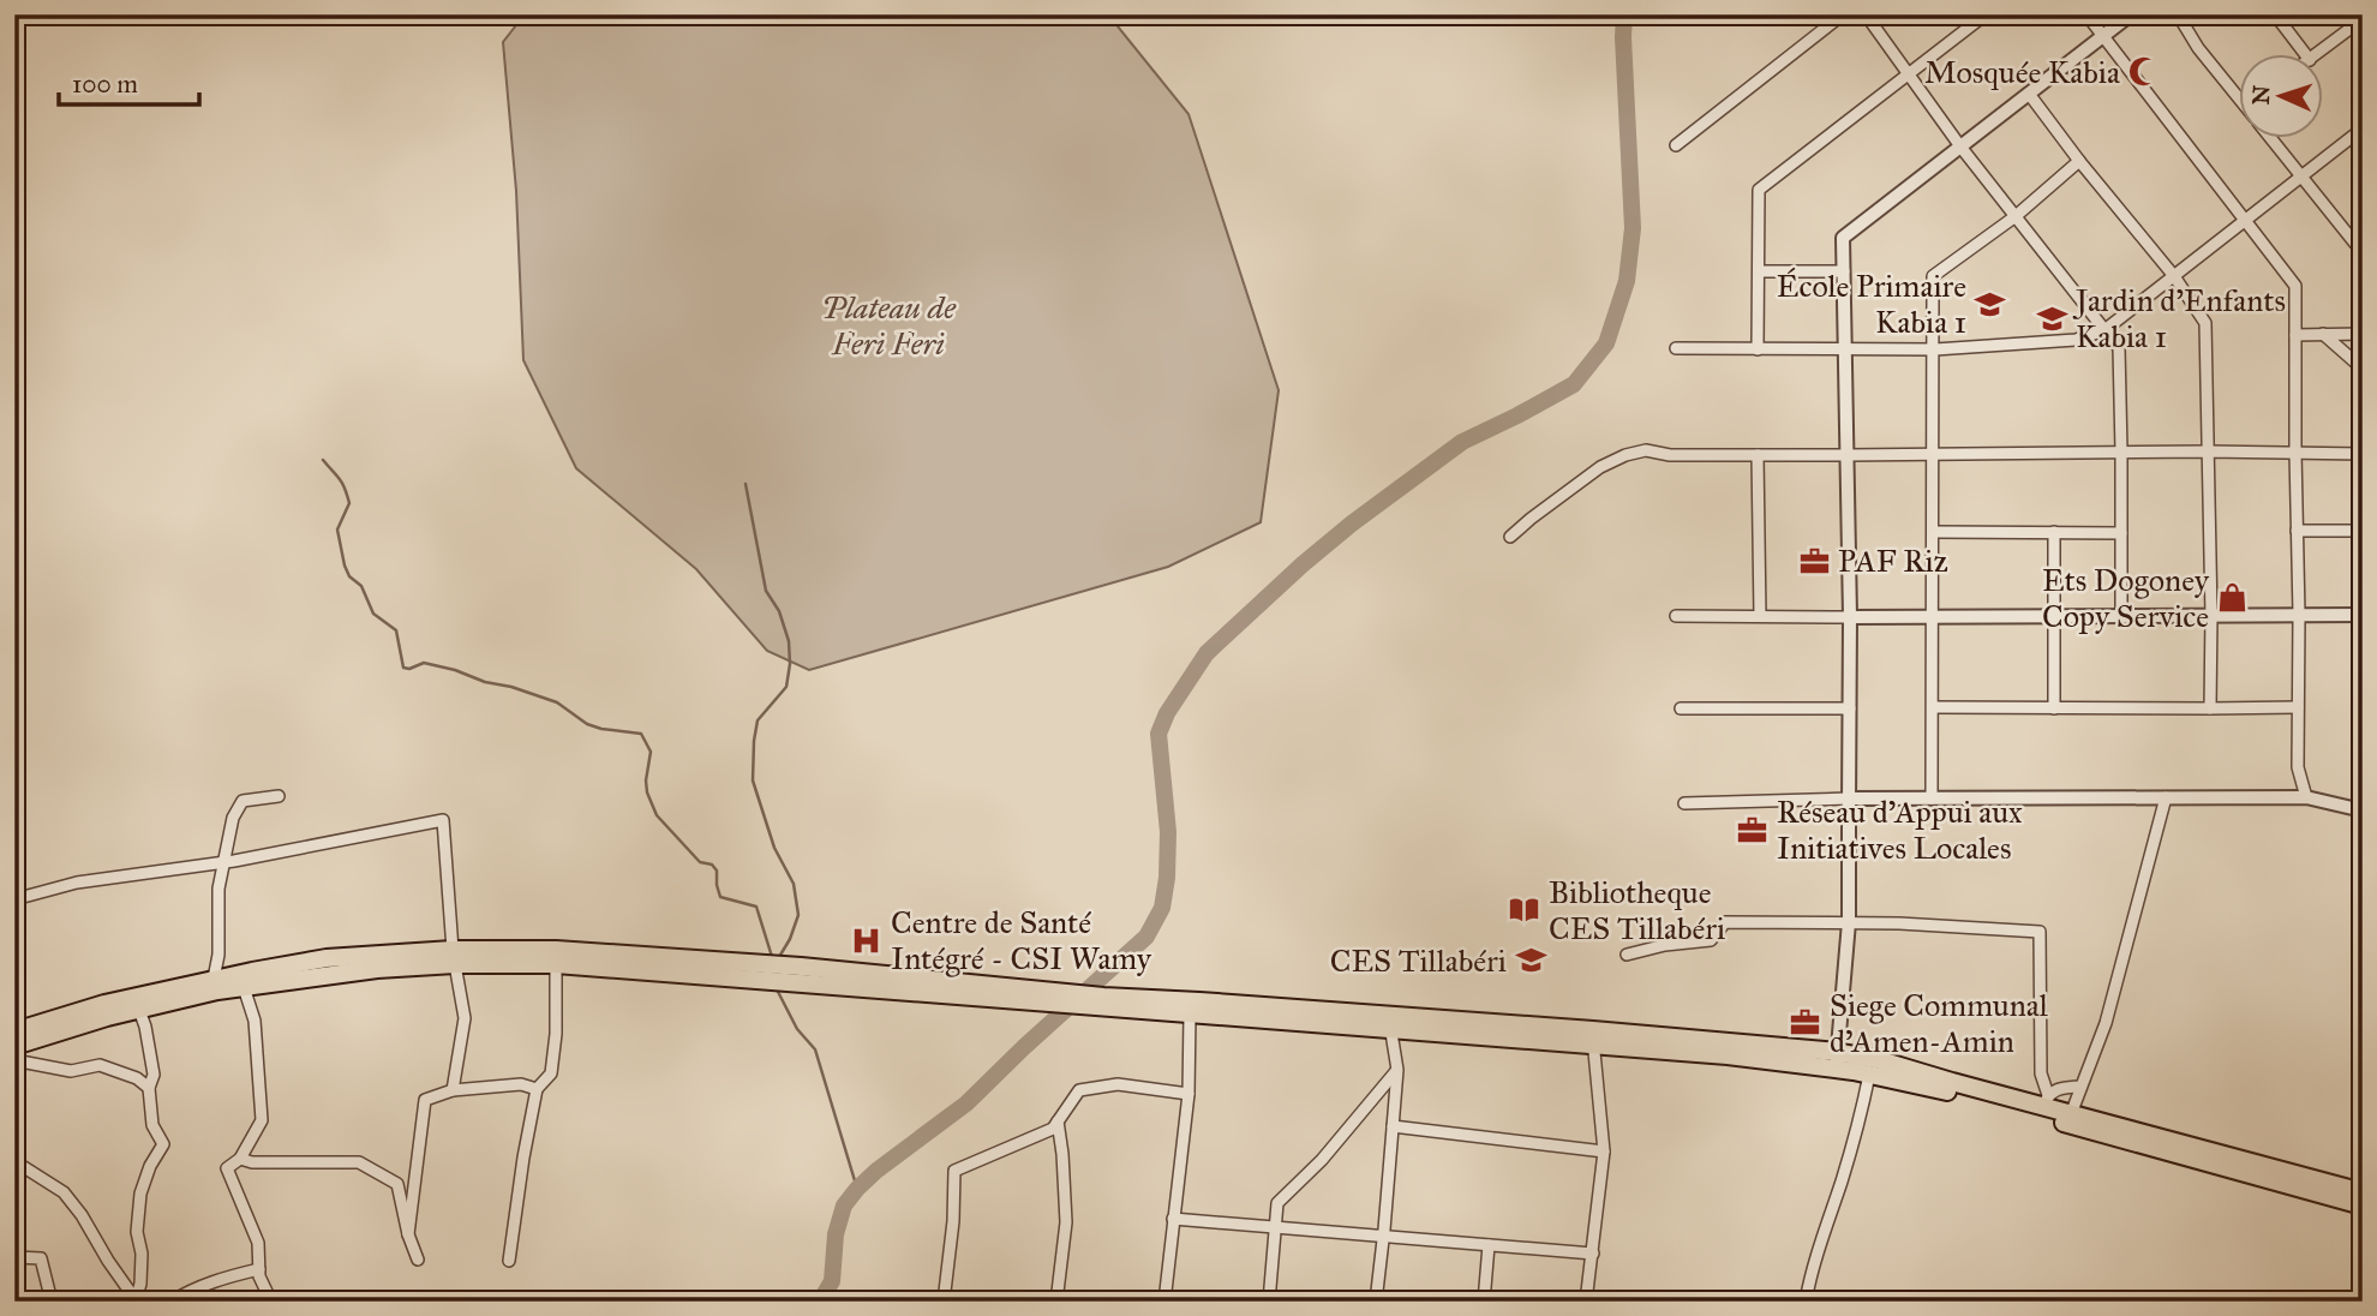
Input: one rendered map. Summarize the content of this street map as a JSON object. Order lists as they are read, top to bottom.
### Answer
{
  "parks": ["Plateau de Feri Feri"],
  "places": {
    "mosque": ["Mosquée Kabia"],
    "school or university": ["École Primaire Kabia 1", "Jardin d'Enfants Kabia 1", "CES Tillabéri"],
    "office": ["PAF Riz", "Réseau d'Appui aux Initiatives Locales", "Siege Communal d'Amen-Amin"],
    "shop": ["Ets Dogoney Copy Service"],
    "library": ["Bibliotheque CES Tillabéri"],
    "hospital": ["Centre de Santé Intégré - CSI Wamy"]
  },
  "scale_bar": "100 m",
  "north": "left"
}
